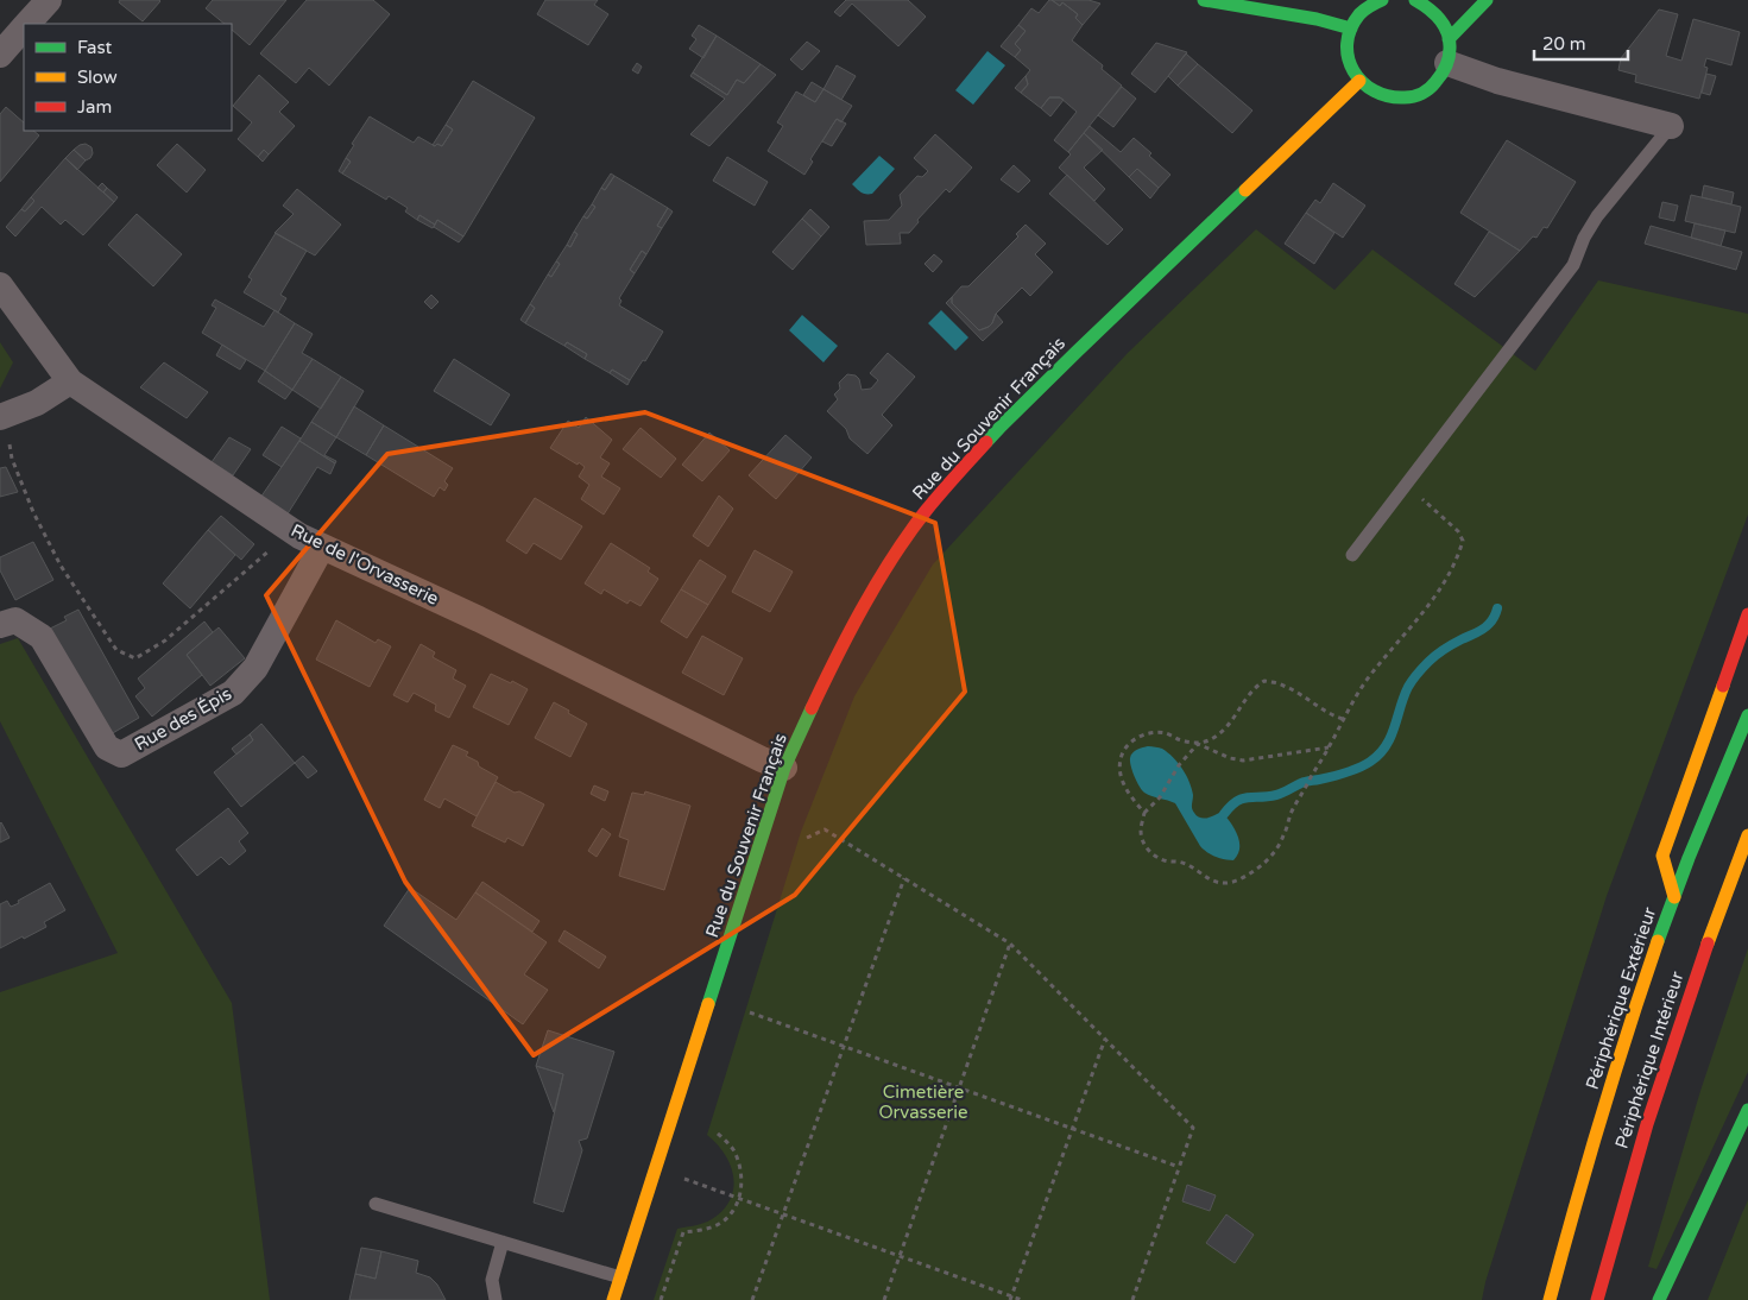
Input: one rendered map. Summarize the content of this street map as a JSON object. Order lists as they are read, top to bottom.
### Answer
{
  "streets": {
    "main road": ["Rue du Souvenir Français", "Périphérique Extérieur", "Périphérique Intérieur"],
    "street": ["Rue de l'Orvasserie", "Rue des Épis"]
  },
  "crossings": [
    ["Rue du Souvenir Français", "Rue de l'Orvasserie"],
    ["Rue de l'Orvasserie", "Rue des Épis"]
  ],
  "parks": ["Cimetière Orvasserie"],
  "legend": ["Fast", "Slow", "Jam"],
  "scale_bar": "20 m"
}
